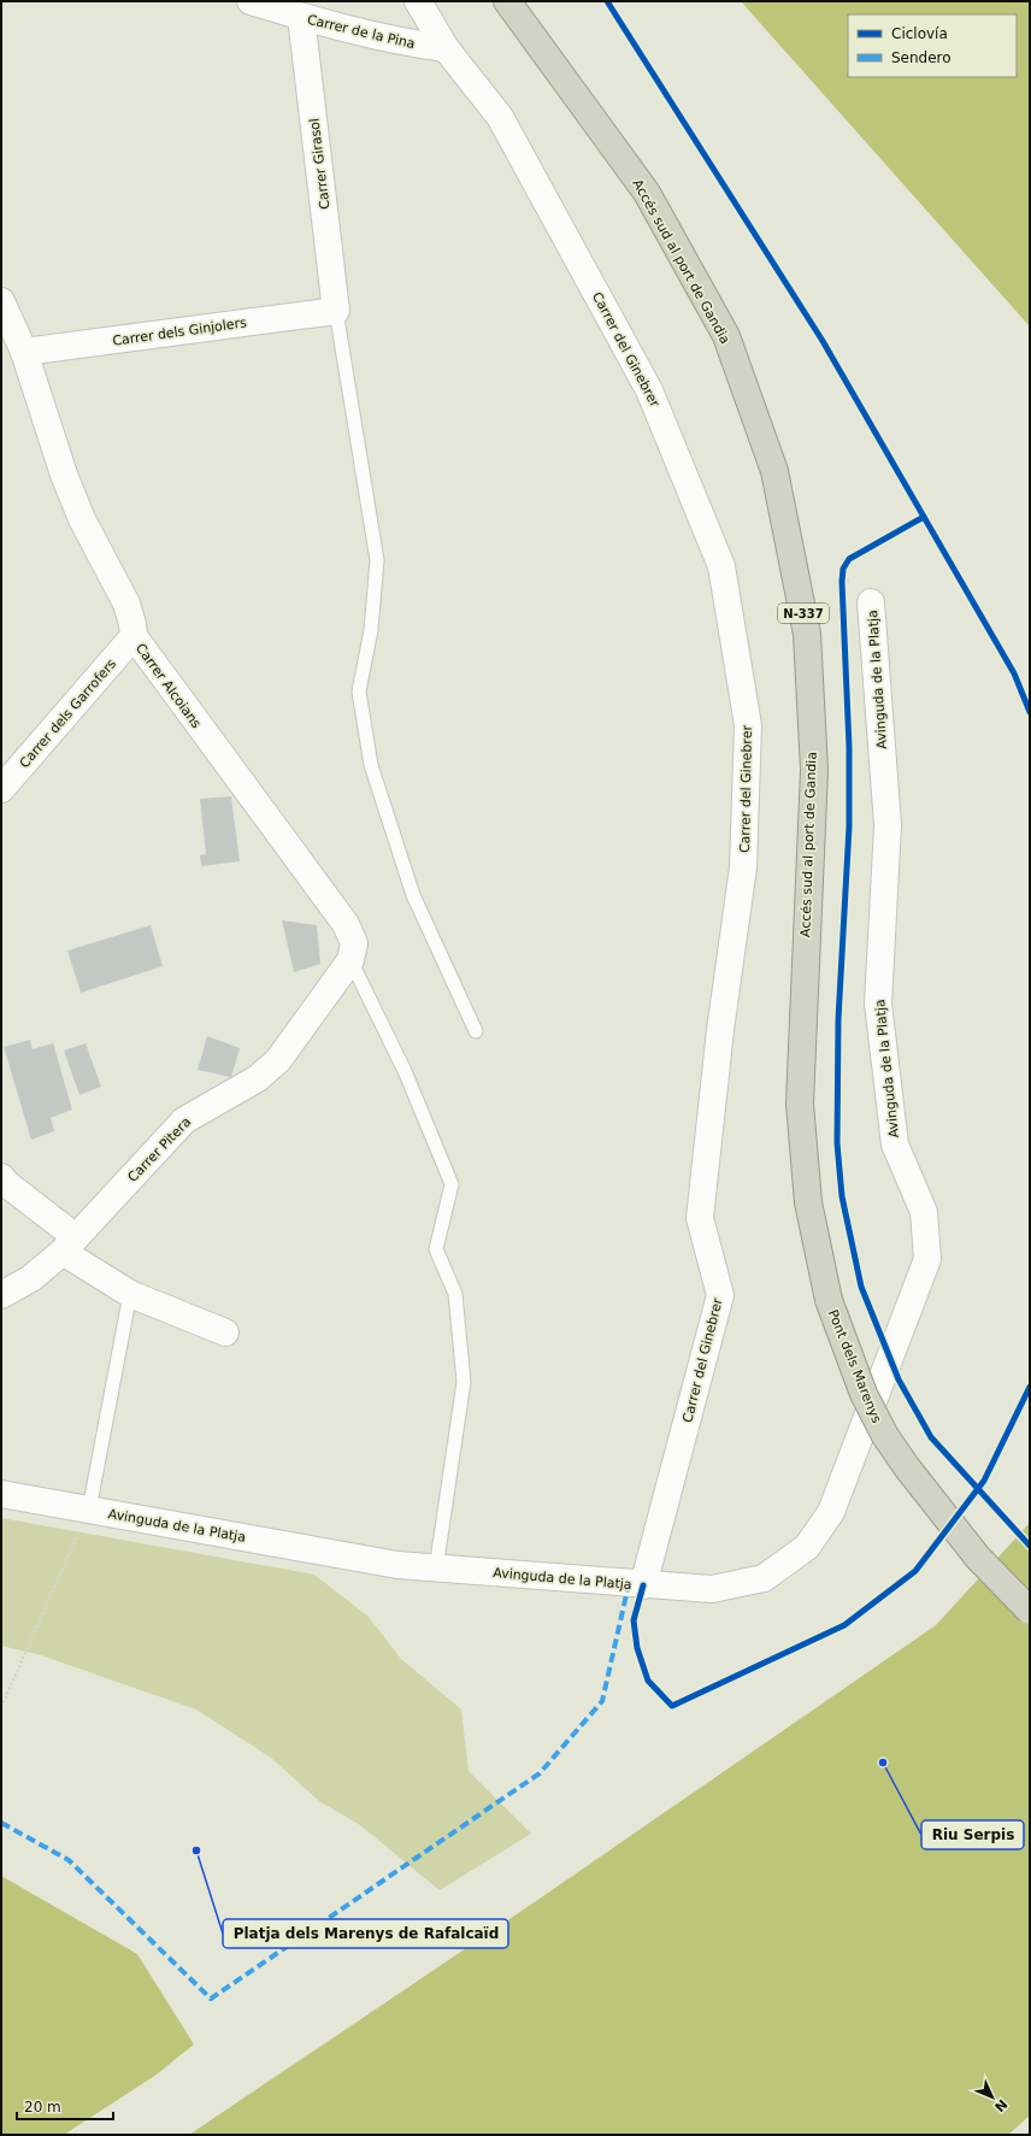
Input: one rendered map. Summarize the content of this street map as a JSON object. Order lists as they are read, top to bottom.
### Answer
{
  "streets": {
    "highway": ["Accés sud al port de Gandia", "N-337", "Pont dels Marenys"],
    "street": [
      "Carrer de la Pina",
      "Carrer Girasol",
      "Carrer dels Ginjolers",
      "Carrer del Ginebrer",
      "Avinguda de la Platja",
      "Carrer Alcoians",
      "Carrer dels Garrofers",
      "Carrer Pitera"
    ]
  },
  "crossings": [
    ["Carrer de la Pina", "Carrer Girasol"],
    ["Carrer de la Pina", "Carrer del Ginebrer"],
    ["Carrer Girasol", "Carrer dels Ginjolers"],
    ["Accés sud al port de Gandia", "Pont dels Marenys"],
    ["Carrer dels Ginjolers", "Carrer Alcoians"],
    ["Carrer del Ginebrer", "Avinguda de la Platja"],
    ["Carrer Alcoians", "Carrer dels Garrofers"],
    ["Carrer Alcoians", "Carrer Pitera"]
  ],
  "places": ["Riu Serpis", "Platja dels Marenys de Rafalcaïd"],
  "legend": ["Ciclovía", "Sendero"],
  "scale_bar": "20 m",
  "north": "bottom right"
}
